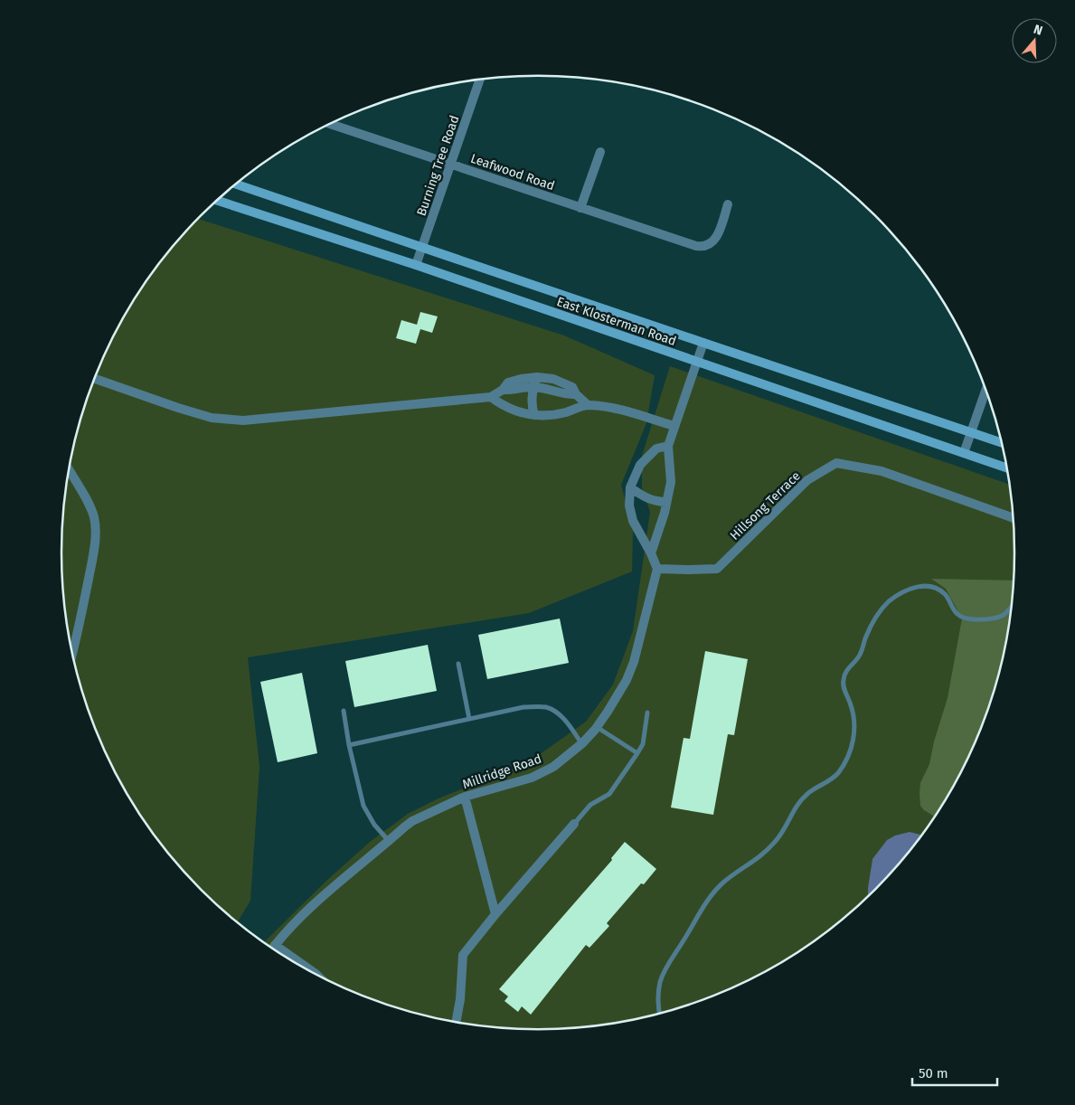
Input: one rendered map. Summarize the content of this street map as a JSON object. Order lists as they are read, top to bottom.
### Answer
{
  "streets": {
    "main road": ["East Klosterman Road"],
    "street": [
      "Burning Tree Road",
      "Leafwood Road",
      "Hillsong Terrace",
      "Millridge Road"
    ]
  },
  "crossings": [
    ["Burning Tree Road", "Leafwood Road"],
    ["Burning Tree Road", "East Klosterman Road"],
    ["Hillsong Terrace", "Millridge Road"]
  ],
  "scale_bar": "50 m",
  "north": "top"
}
